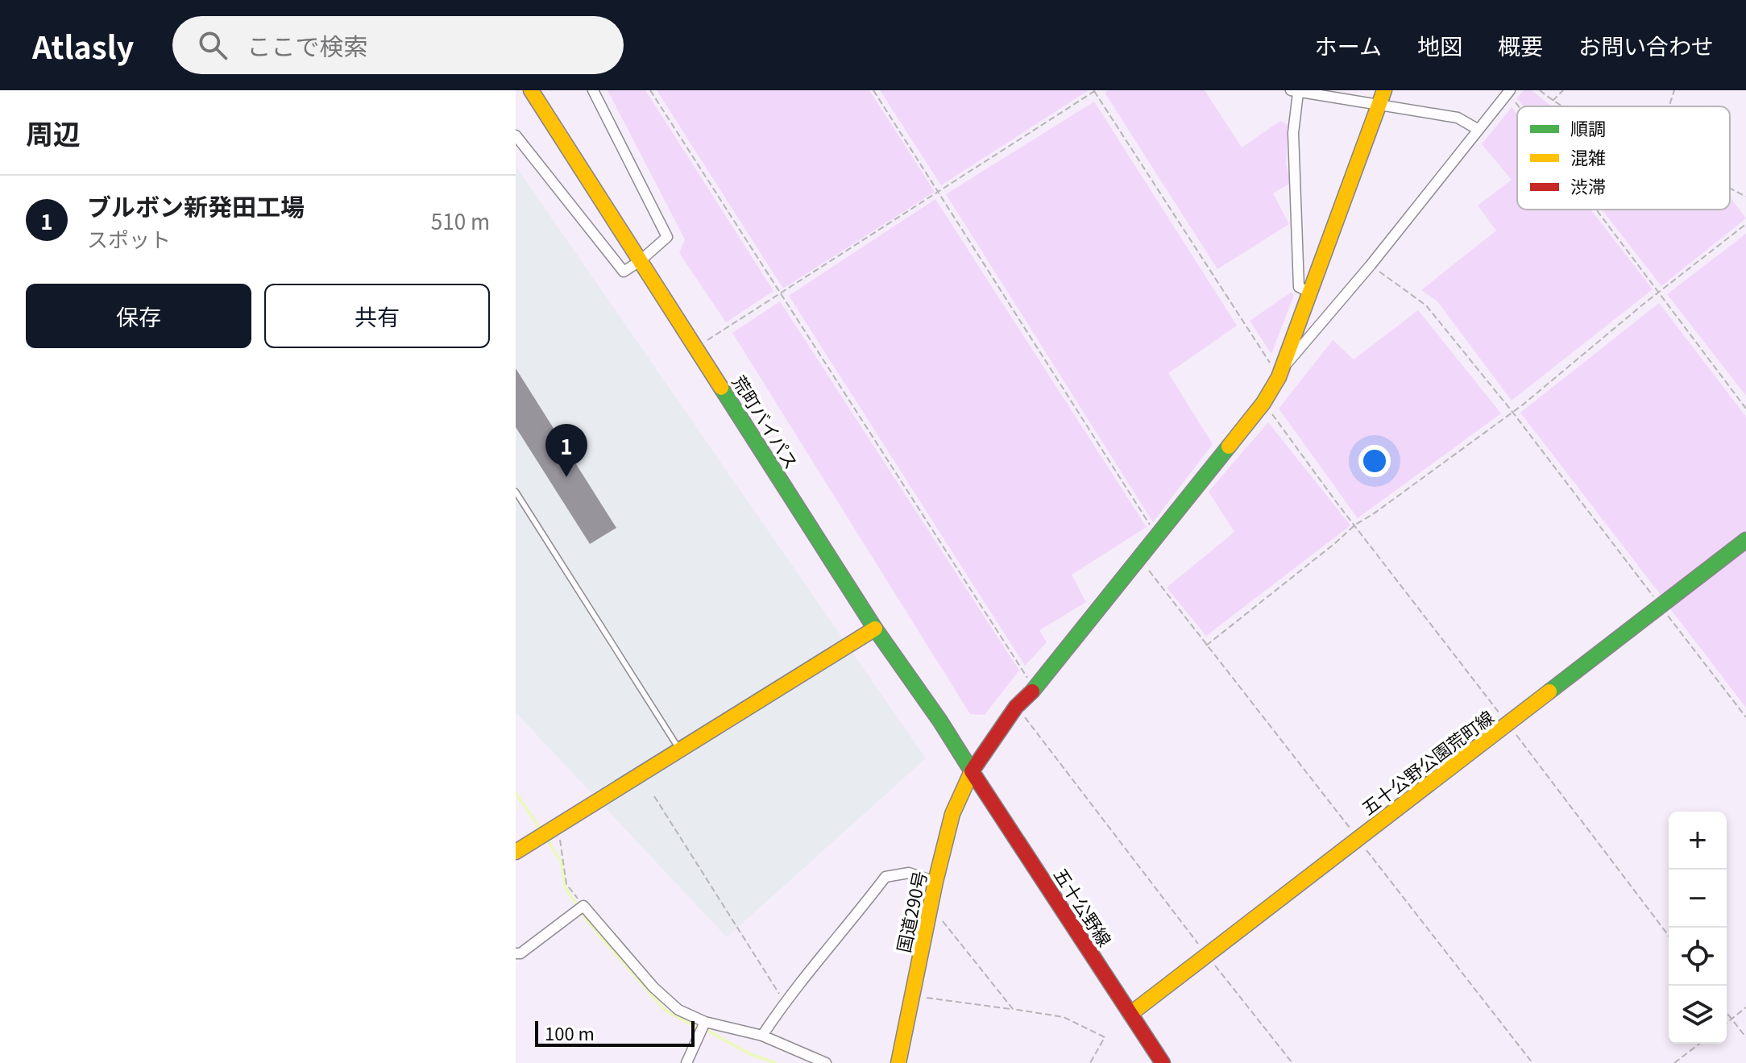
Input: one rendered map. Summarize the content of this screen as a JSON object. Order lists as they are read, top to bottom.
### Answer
{
  "streets": {
    "main road": [
      "荒町バイパス",
      "五十公野公園荒町線",
      "五十公野線",
      "国道290号"
    ]
  },
  "crossings": [
    ["荒町バイパス", "五十公野線"],
    ["荒町バイパス", "国道290号"],
    ["五十公野公園荒町線", "五十公野線"],
    ["五十公野線", "国道290号"]
  ],
  "legend": ["順調", "混雑", "渋滞"],
  "scale_bar": "100 m",
  "page": {
    "header": "Atlasly",
    "search": "ここで検索",
    "nav": [
      "ホーム",
      "地図",
      "概要",
      "お問い合わせ"
    ],
    "heading": "周辺",
    "list": [
      {
        "mark": "1",
        "name": "ブルボン新発田工場",
        "note": "スポット",
        "value": "510 m"
      }
    ],
    "buttons": ["保存", "共有"],
    "pins": "1",
    "map_buttons": ["+", "−"],
    "scale": "100 m"
  }
}
